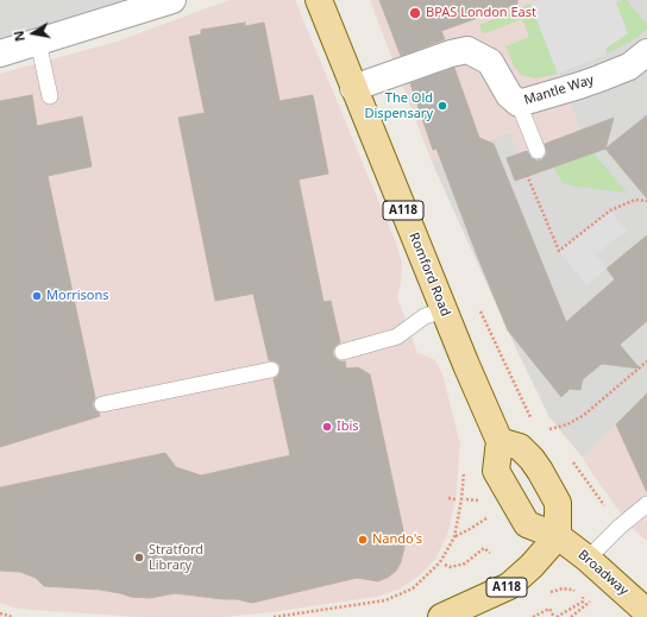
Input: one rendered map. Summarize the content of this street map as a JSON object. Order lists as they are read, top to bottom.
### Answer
{
  "streets": {
    "main road": ["A118", "Romford Road", "Broadway"],
    "street": ["Mantle Way"]
  },
  "crossings": [
    ["Mantle Way", "Romford Road"],
    ["A118", "Broadway"]
  ],
  "places": [
    "BPAS London East",
    "The Old Dispensary",
    "Morrisons",
    "Ibis",
    "Nando's",
    "Stratford Library"
  ],
  "north": "left"
}
